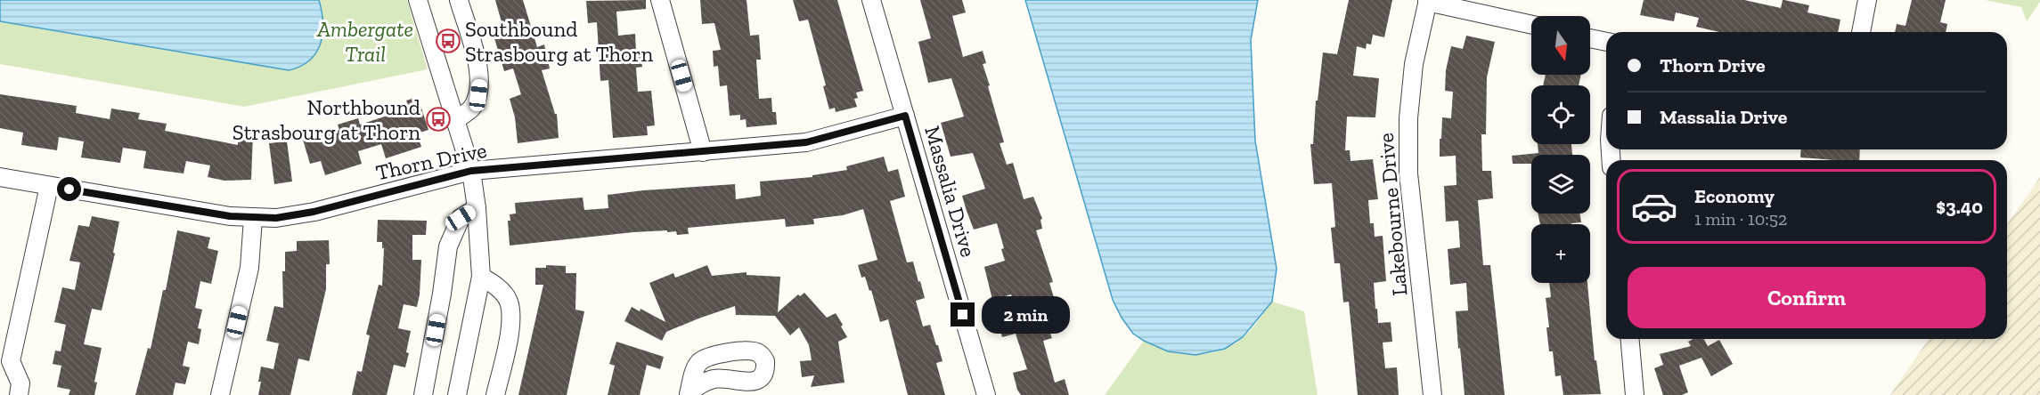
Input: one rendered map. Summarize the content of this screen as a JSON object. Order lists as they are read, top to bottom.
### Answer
{
  "streets": {
    "street": ["Thorn Drive", "Massalia Drive", "Lakebourne Drive"]
  },
  "crossings": [
    ["Thorn Drive", "Massalia Drive"]
  ],
  "parks": ["Ambergate Trail"],
  "places": {
    "bus stop": ["Southbound Strasbourg at Thorn", "Northbound Strasbourg at Thorn"]
  },
  "north": "bottom",
  "page": {
    "map_buttons": "+",
    "banner": ["Thorn Drive", "Massalia Drive"],
    "list": [
      {
        "name": "Economy",
        "note": "1 min · 10:52",
        "value": "$3.40"
      }
    ],
    "buttons": "Confirm",
    "bubble": "2 min"
  }
}
